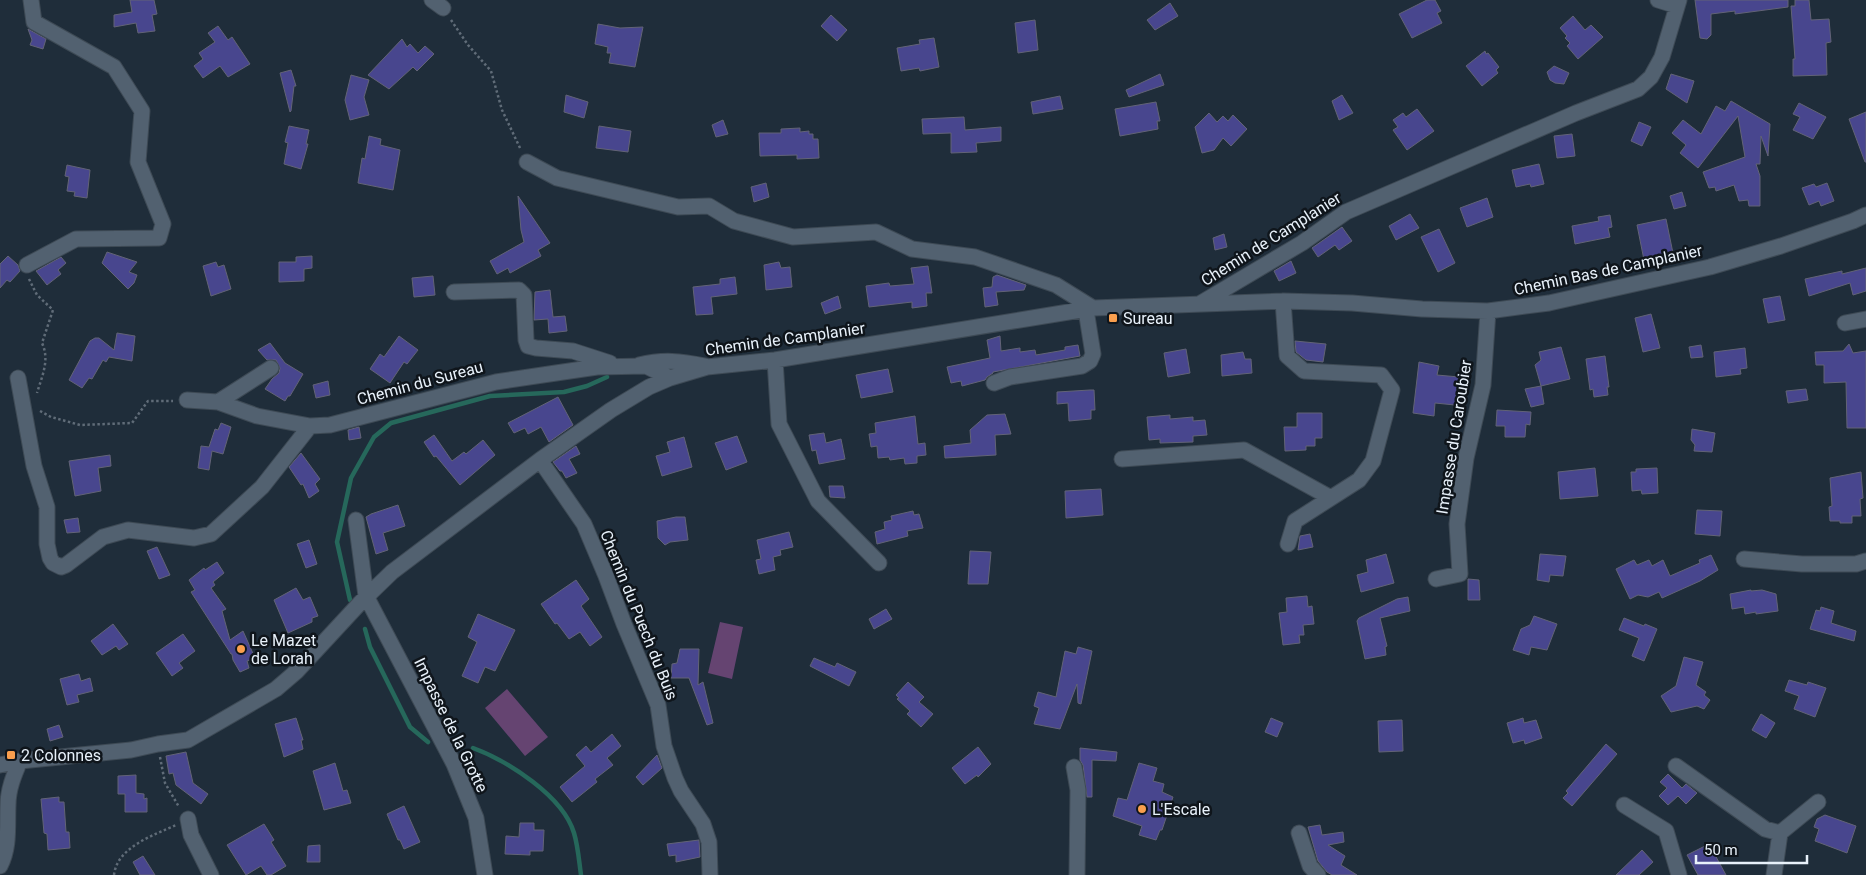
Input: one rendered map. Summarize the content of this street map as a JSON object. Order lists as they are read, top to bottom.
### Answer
{
  "streets": {
    "street": [
      "Chemin de Camplanier",
      "Chemin Bas de Camplanier",
      "Chemin du Sureau",
      "Impasse du Caroubier",
      "Chemin du Puech du Buis",
      "Impasse de la Grotte"
    ]
  },
  "crossings": [
    ["Chemin de Camplanier", "Chemin Bas de Camplanier"],
    ["Chemin de Camplanier", "Chemin du Sureau"],
    ["Chemin de Camplanier", "Chemin du Puech du Buis"],
    ["Chemin de Camplanier", "Impasse de la Grotte"],
    ["Chemin Bas de Camplanier", "Impasse du Caroubier"]
  ],
  "places": {
    "transit": ["Sureau", "2 Colonnes"],
    "other": ["Le Mazet de Lorah", "L'Escale"]
  },
  "scale_bar": "50 m"
}
